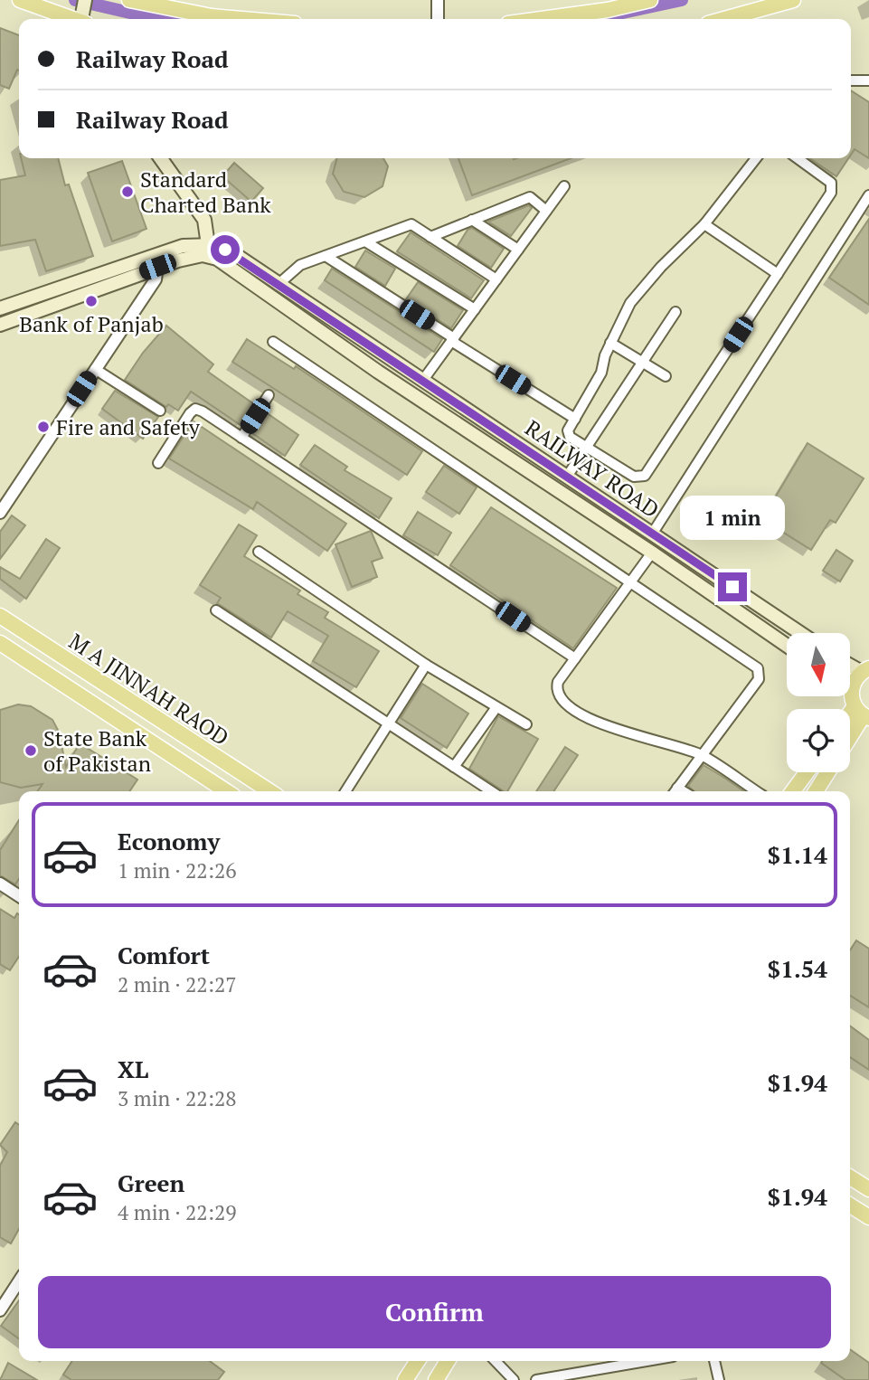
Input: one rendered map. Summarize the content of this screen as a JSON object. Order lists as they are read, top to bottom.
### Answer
{
  "streets": {
    "main road": ["RAILWAY ROAD", "M A JINNAH RAOD"]
  },
  "places": [
    "Standard Charted Bank",
    "Bank of Panjab",
    "Fire and Safety",
    "State Bank of Pakistan"
  ],
  "north": "bottom",
  "page": {
    "banner": ["Railway Road", "Railway Road"],
    "bubble": "1 min",
    "list": [
      {
        "name": "Economy",
        "note": "1 min · 22:26",
        "value": "$1.14"
      },
      {
        "name": "Comfort",
        "note": "2 min · 22:27",
        "value": "$1.54"
      },
      {
        "name": "XL",
        "note": "3 min · 22:28",
        "value": "$1.94"
      },
      {
        "name": "Green",
        "note": "4 min · 22:29",
        "value": "$1.94"
      }
    ],
    "buttons": "Confirm"
  }
}
